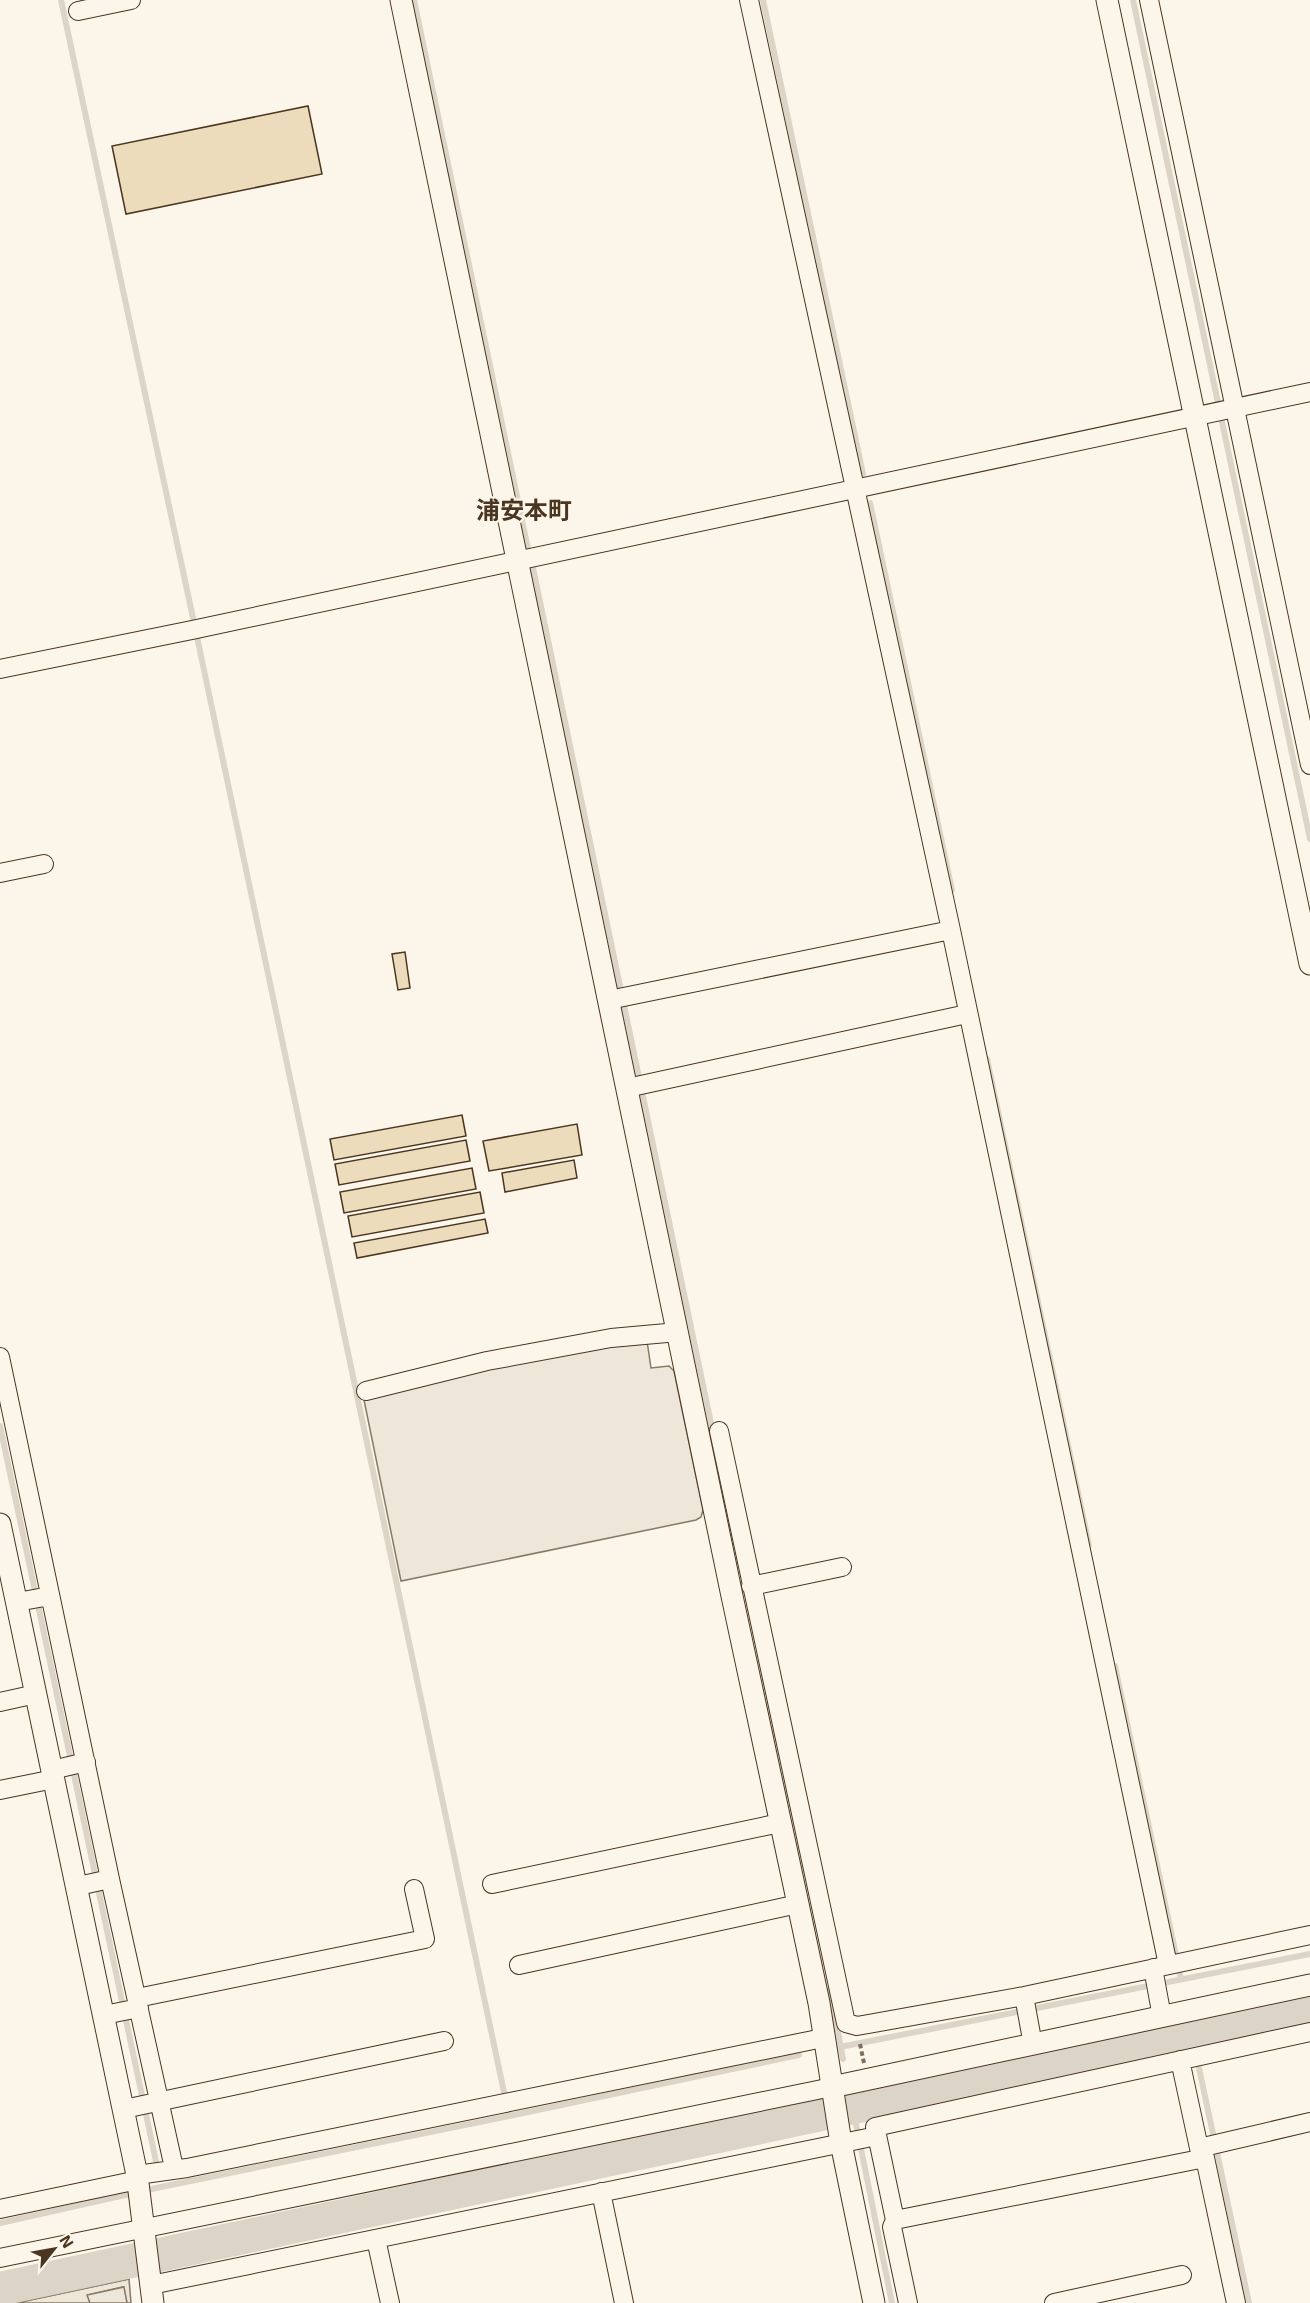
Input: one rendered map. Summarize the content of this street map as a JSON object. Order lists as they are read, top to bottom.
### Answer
{
  "districts": ["浦安本町"],
  "north": "top right"
}
